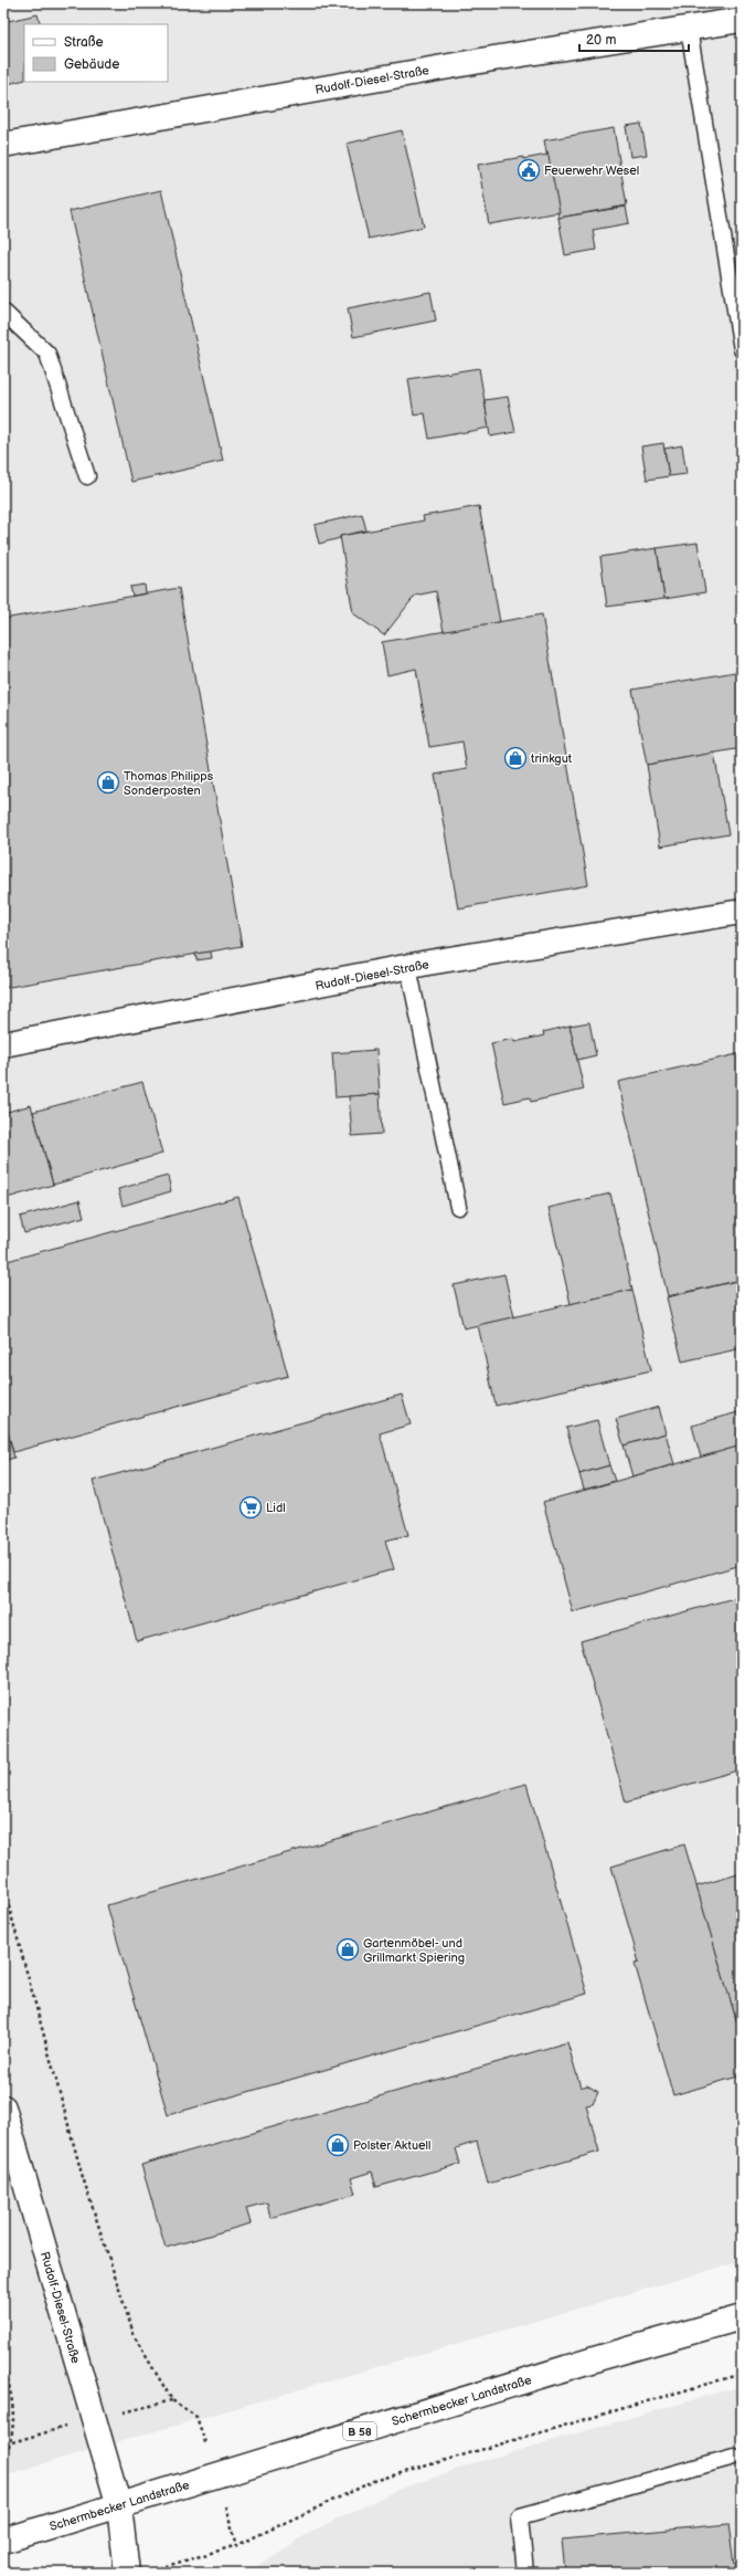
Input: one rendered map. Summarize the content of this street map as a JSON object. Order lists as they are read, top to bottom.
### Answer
{
  "streets": {
    "street": ["Rudolf-Diesel-Straße", "Schermbecker Landstraße", "B 58"]
  },
  "crossings": [
    ["Rudolf-Diesel-Straße", "Schermbecker Landstraße"]
  ],
  "places": {
    "public building": ["Feuerwehr Wesel"],
    "shop": [
      "trinkgut",
      "Thomas Philipps Sonderposten",
      "Gartenmöbel- und Grillmarkt Spiering",
      "Polster Aktuell"
    ],
    "supermarket": ["Lidl"]
  },
  "legend": ["Straße", "Gebäude"],
  "scale_bar": "20 m"
}
